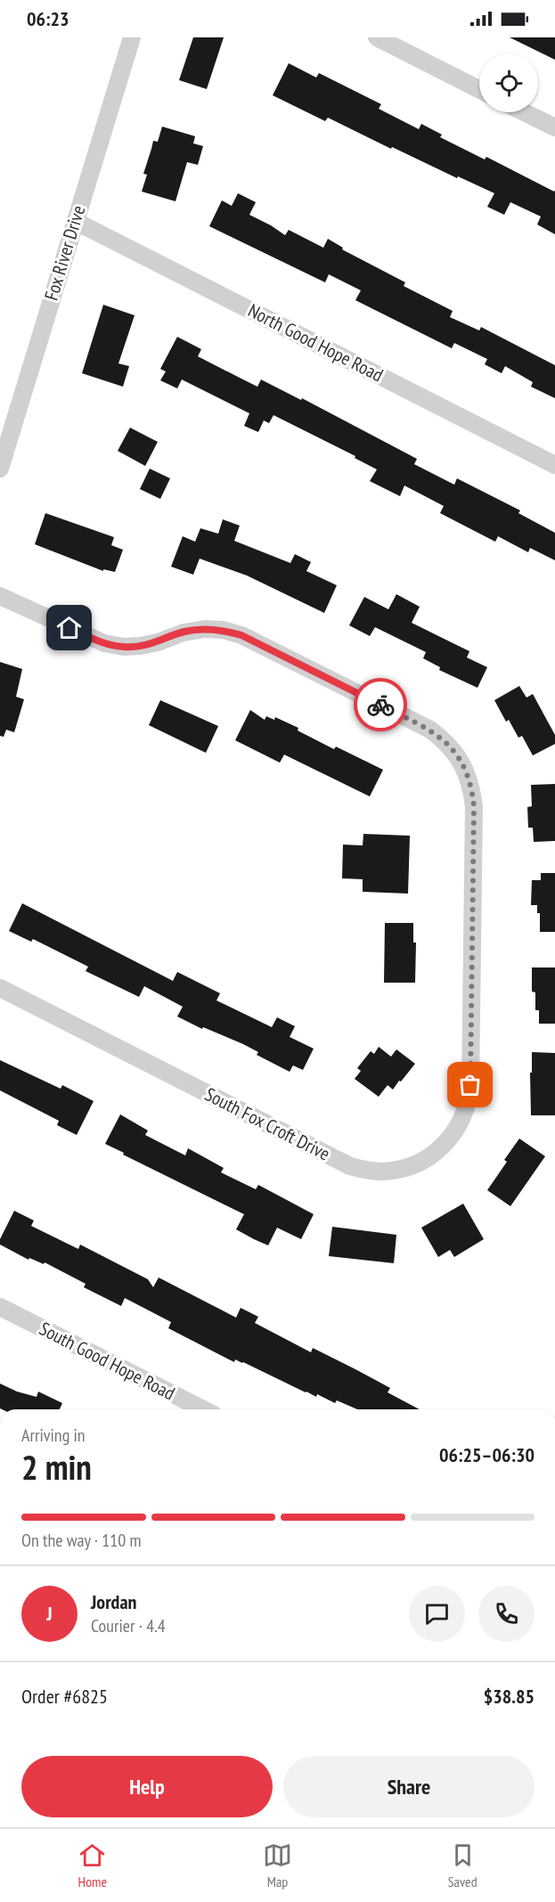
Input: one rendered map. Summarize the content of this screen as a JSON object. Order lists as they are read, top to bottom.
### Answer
{
  "streets": {
    "street": [
      "Fox River Drive",
      "North Good Hope Road",
      "South Fox Croft Drive",
      "South Good Hope Road"
    ]
  },
  "crossings": [
    ["Fox River Drive", "North Good Hope Road"]
  ],
  "page": {
    "status": "06:23",
    "heading": ["2 min", "Arriving in", "06:25–06:30"],
    "panel": [
      "Jordan",
      "Courier · 4.4",
      "Order #6825",
      "$38.85"
    ],
    "bar": "On the way · 110 m",
    "round": "J",
    "buttons": ["Help", "Share"],
    "tabs": ["Home", "Map", "Saved"]
  }
}
